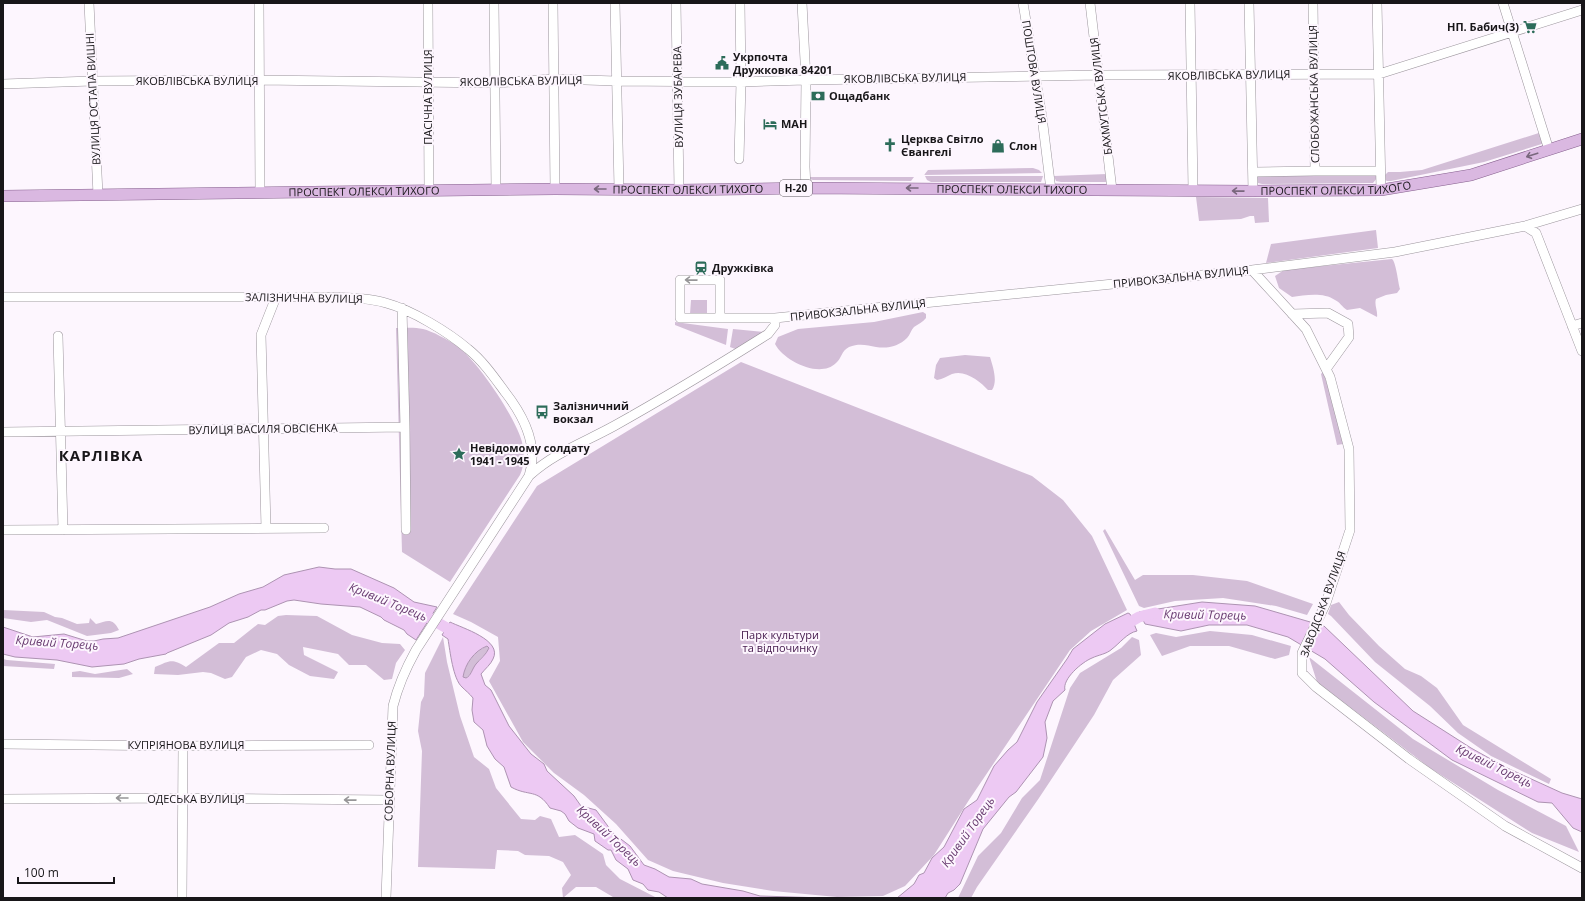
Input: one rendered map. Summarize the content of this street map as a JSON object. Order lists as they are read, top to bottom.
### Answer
{
  "streets": {
    "main road": ["Н-20", "ПРОСПЕКТ ОЛЕКСИ ТИХОГО"],
    "street": [
      "ПОШТОВА ВУЛИЦЯ",
      "ЯКОВЛІВСЬКА ВУЛИЦЯ",
      "СЛОБОЖАНСЬКА ВУЛИЦЯ",
      "БАХМУТСЬКА ВУЛИЦЯ",
      "ПАСІЧНА ВУЛИЦЯ",
      "ВУЛИЦЯ ЗУБАРЕВА",
      "ВУЛИЦЯ ОСТАПА ВИШНІ",
      "ПРИВОКЗАЛЬНА ВУЛИЦЯ",
      "ЗАЛІЗНИЧНА ВУЛИЦЯ",
      "ВУЛИЦЯ ВАСИЛЯ ОВСІЄНКА",
      "ЗАВОДСЬКА ВУЛИЦЯ",
      "КУПРІЯНОВА ВУЛИЦЯ",
      "СОБОРНА ВУЛИЦЯ",
      "ОДЕСЬКА ВУЛИЦЯ"
    ]
  },
  "crossings": [
    ["ПОШТОВА ВУЛИЦЯ", "ЯКОВЛІВСЬКА ВУЛИЦЯ"],
    ["ПОШТОВА ВУЛИЦЯ", "ПРОСПЕКТ ОЛЕКСИ ТИХОГО"],
    ["ЯКОВЛІВСЬКА ВУЛИЦЯ", "СЛОБОЖАНСЬКА ВУЛИЦЯ"],
    ["ЯКОВЛІВСЬКА ВУЛИЦЯ", "БАХМУТСЬКА ВУЛИЦЯ"],
    ["ЯКОВЛІВСЬКА ВУЛИЦЯ", "ПАСІЧНА ВУЛИЦЯ"],
    ["ЯКОВЛІВСЬКА ВУЛИЦЯ", "ВУЛИЦЯ ЗУБАРЕВА"],
    ["ЯКОВЛІВСЬКА ВУЛИЦЯ", "ВУЛИЦЯ ОСТАПА ВИШНІ"],
    ["БАХМУТСЬКА ВУЛИЦЯ", "ПРОСПЕКТ ОЛЕКСИ ТИХОГО"],
    ["ПАСІЧНА ВУЛИЦЯ", "ПРОСПЕКТ ОЛЕКСИ ТИХОГО"],
    ["ВУЛИЦЯ ЗУБАРЕВА", "ПРОСПЕКТ ОЛЕКСИ ТИХОГО"],
    ["ВУЛИЦЯ ОСТАПА ВИШНІ", "ПРОСПЕКТ ОЛЕКСИ ТИХОГО"],
    ["ПРИВОКЗАЛЬНА ВУЛИЦЯ", "ЗАЛІЗНИЧНА ВУЛИЦЯ"],
    ["ПРИВОКЗАЛЬНА ВУЛИЦЯ", "ЗАВОДСЬКА ВУЛИЦЯ"],
    ["ЗАЛІЗНИЧНА ВУЛИЦЯ", "СОБОРНА ВУЛИЦЯ"],
    ["СОБОРНА ВУЛИЦЯ", "ОДЕСЬКА ВУЛИЦЯ"]
  ],
  "one_way": ["ОДЕСЬКА ВУЛИЦЯ"],
  "districts": ["КАРЛІВКА"],
  "water": ["Кривий Торець"],
  "parks": ["Парк культури та відпочинку"],
  "places": {
    "supermarket": ["НП. Бабич(3)"],
    "public building": ["Укрпочта Дружковка 84201"],
    "bank": ["Ощадбанк"],
    "hotel": ["МАН"],
    "church": ["Церква Світло Євангелі"],
    "shop": ["Слон"],
    "station": ["Дружківка"],
    "bus stop": ["Залізничний вокзал"],
    "place": ["Невідомому солдату 1941 - 1945"]
  },
  "scale_bar": "100 m"
}
